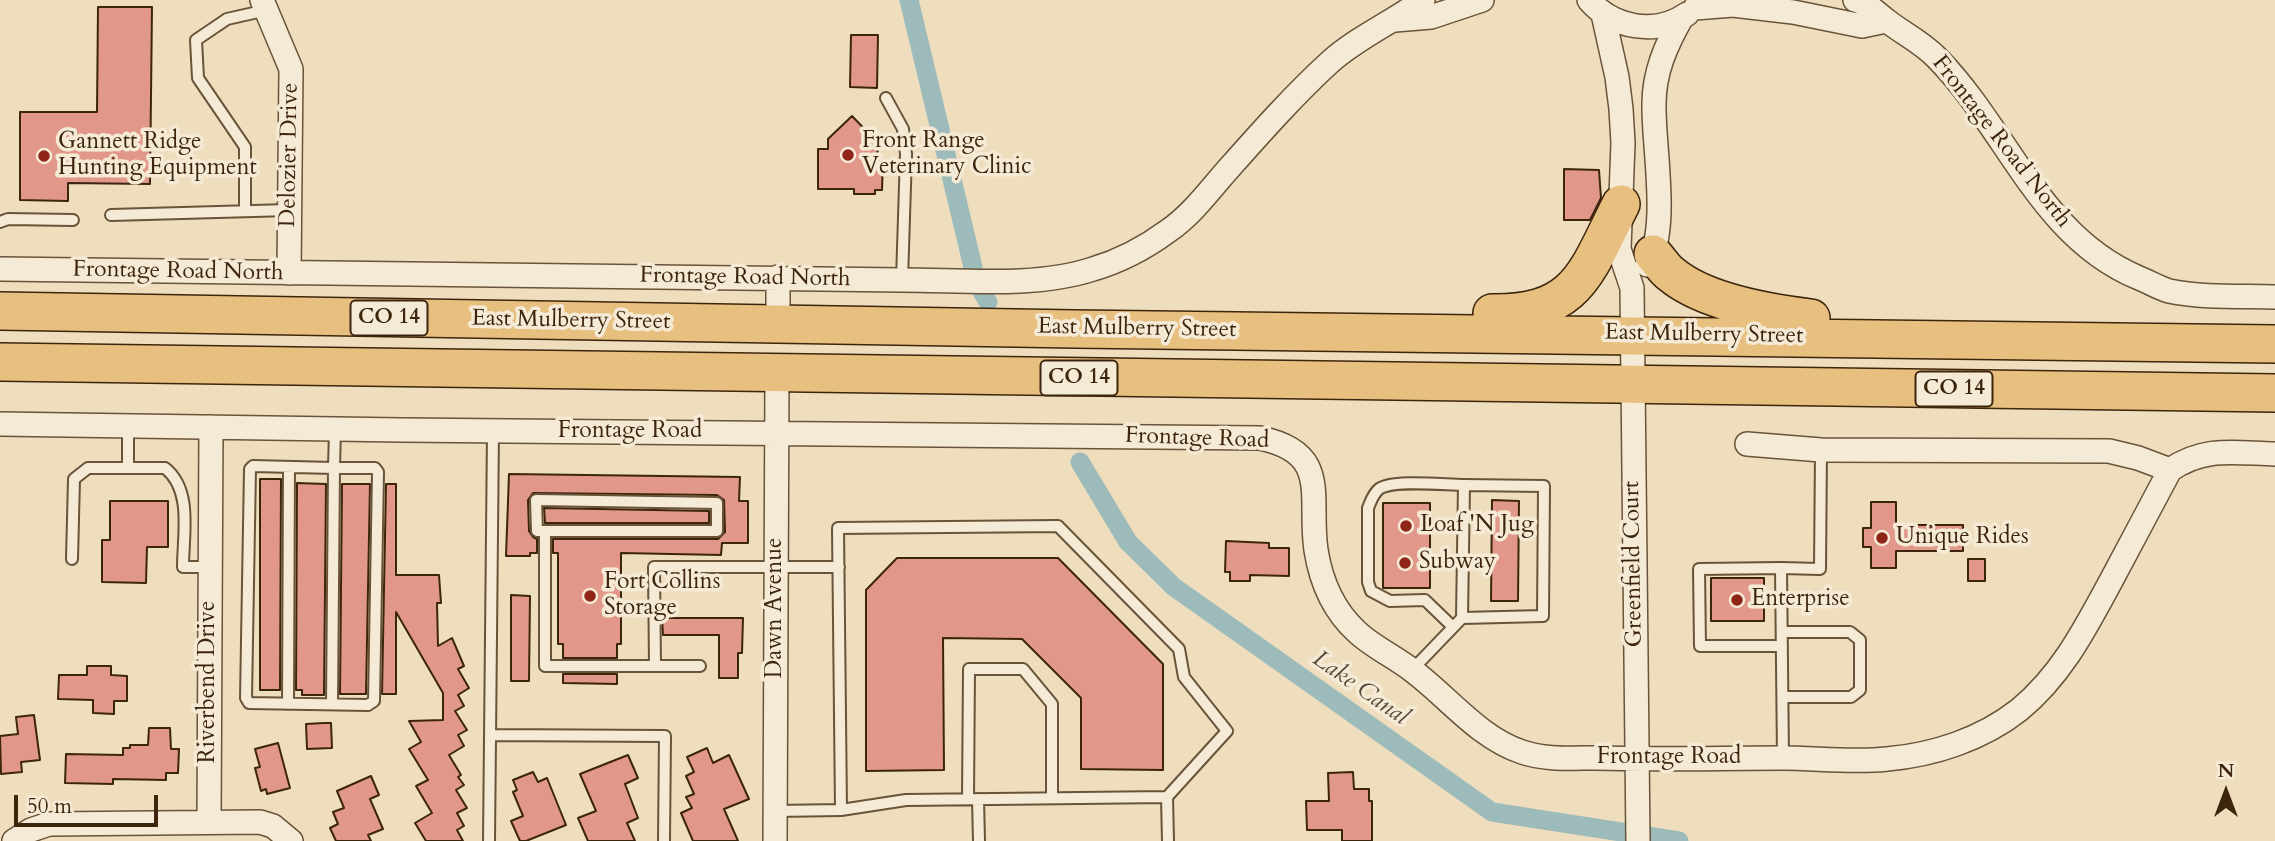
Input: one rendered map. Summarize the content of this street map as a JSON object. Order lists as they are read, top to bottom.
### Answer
{
  "streets": {
    "highway": ["CO 14", "East Mulberry Street"],
    "street": [
      "Frontage Road North",
      "Delozier Drive",
      "Frontage Road",
      "Greenfield Court",
      "Dawn Avenue",
      "Riverbend Drive"
    ]
  },
  "crossings": [
    ["Frontage Road North", "Delozier Drive"],
    ["CO 14", "Greenfield Court"],
    ["CO 14", "Dawn Avenue"],
    ["East Mulberry Street", "Greenfield Court"],
    ["Frontage Road", "Greenfield Court"],
    ["Frontage Road", "Dawn Avenue"],
    ["Frontage Road", "Riverbend Drive"]
  ],
  "water": ["Lake Canal"],
  "places": [
    "Front Range Veterinary Clinic",
    "Gannett Ridge Hunting Equipment",
    "Loaf 'N Jug",
    "Unique Rides",
    "Subway",
    "Fort Collins Storage",
    "Enterprise"
  ],
  "scale_bar": "50 m",
  "north": "top"
}
